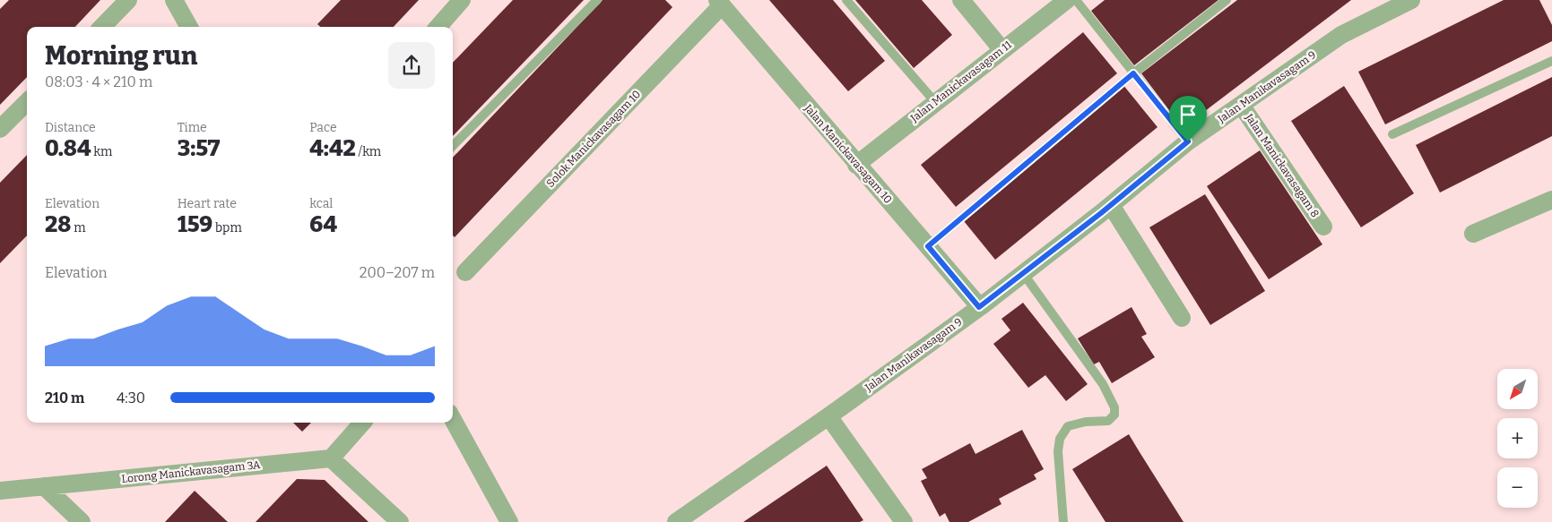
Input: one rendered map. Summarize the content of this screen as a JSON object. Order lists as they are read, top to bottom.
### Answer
{
  "streets": {
    "street": [
      "Jalan Manickavasagam 11",
      "Jalan Manikavasagam 9",
      "Solok Manickavasagam 10",
      "Jalan Manickavasagam 10",
      "Jalan Manickavasagam 8",
      "Lorong Manickavasagam 3A"
    ]
  },
  "crossings": [
    ["Jalan Manickavasagam 11", "Jalan Manickavasagam 10"],
    ["Jalan Manikavasagam 9", "Jalan Manickavasagam 10"],
    ["Jalan Manikavasagam 9", "Jalan Manickavasagam 8"],
    ["Solok Manickavasagam 10", "Jalan Manickavasagam 10"]
  ],
  "north": "bottom left",
  "page": {
    "heading": ["Morning run", "08:03 · 4 × 210 m"],
    "stats": [
      ["Distance", "0.84 km"],
      ["Time", "3:57"],
      ["Pace", "4:42 /km"],
      ["Elevation", "28 m"],
      ["Heart rate", "159 bpm"],
      ["kcal", "64"]
    ],
    "chart": ["Elevation", "200–207 m"],
    "map_buttons": ["+", "−"],
    "list": [
      {
        "name": "210 m",
        "note": "4:30"
      }
    ]
  }
}
